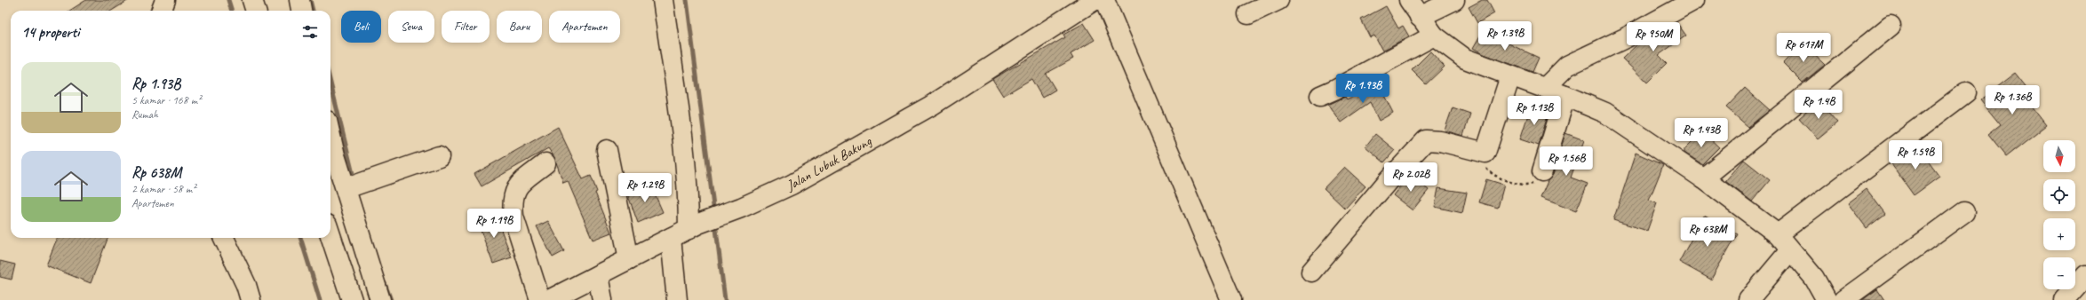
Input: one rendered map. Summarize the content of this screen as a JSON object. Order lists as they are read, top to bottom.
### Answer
{
  "streets": {
    "main road": ["Jalan Lubuk Bakung"]
  },
  "north": "bottom",
  "page": {
    "chip": [
      "Beli",
      "Sewa",
      "Filter",
      "Baru",
      "Apartemen"
    ],
    "heading": "14 properti",
    "price": [
      "Rp 1.39B",
      "Rp 950M",
      "Rp 617M",
      "Rp 1.93B",
      "Rp 1.36B",
      "Rp 1.4B",
      "Rp 1.13B",
      "Rp 1.43B",
      "Rp 1.59B",
      "Rp 1.56B",
      "Rp 2.02B",
      "Rp 1.29B",
      "Rp 1.19B",
      "Rp 638M"
    ],
    "list": [
      {
        "name": "Rp 1.93B",
        "note": "5 kamar · 168 m² · Rumah"
      },
      {
        "name": "Rp 638M",
        "note": "2 kamar · 58 m² · Apartemen"
      }
    ],
    "map_buttons": ["+", "−"]
  }
}
